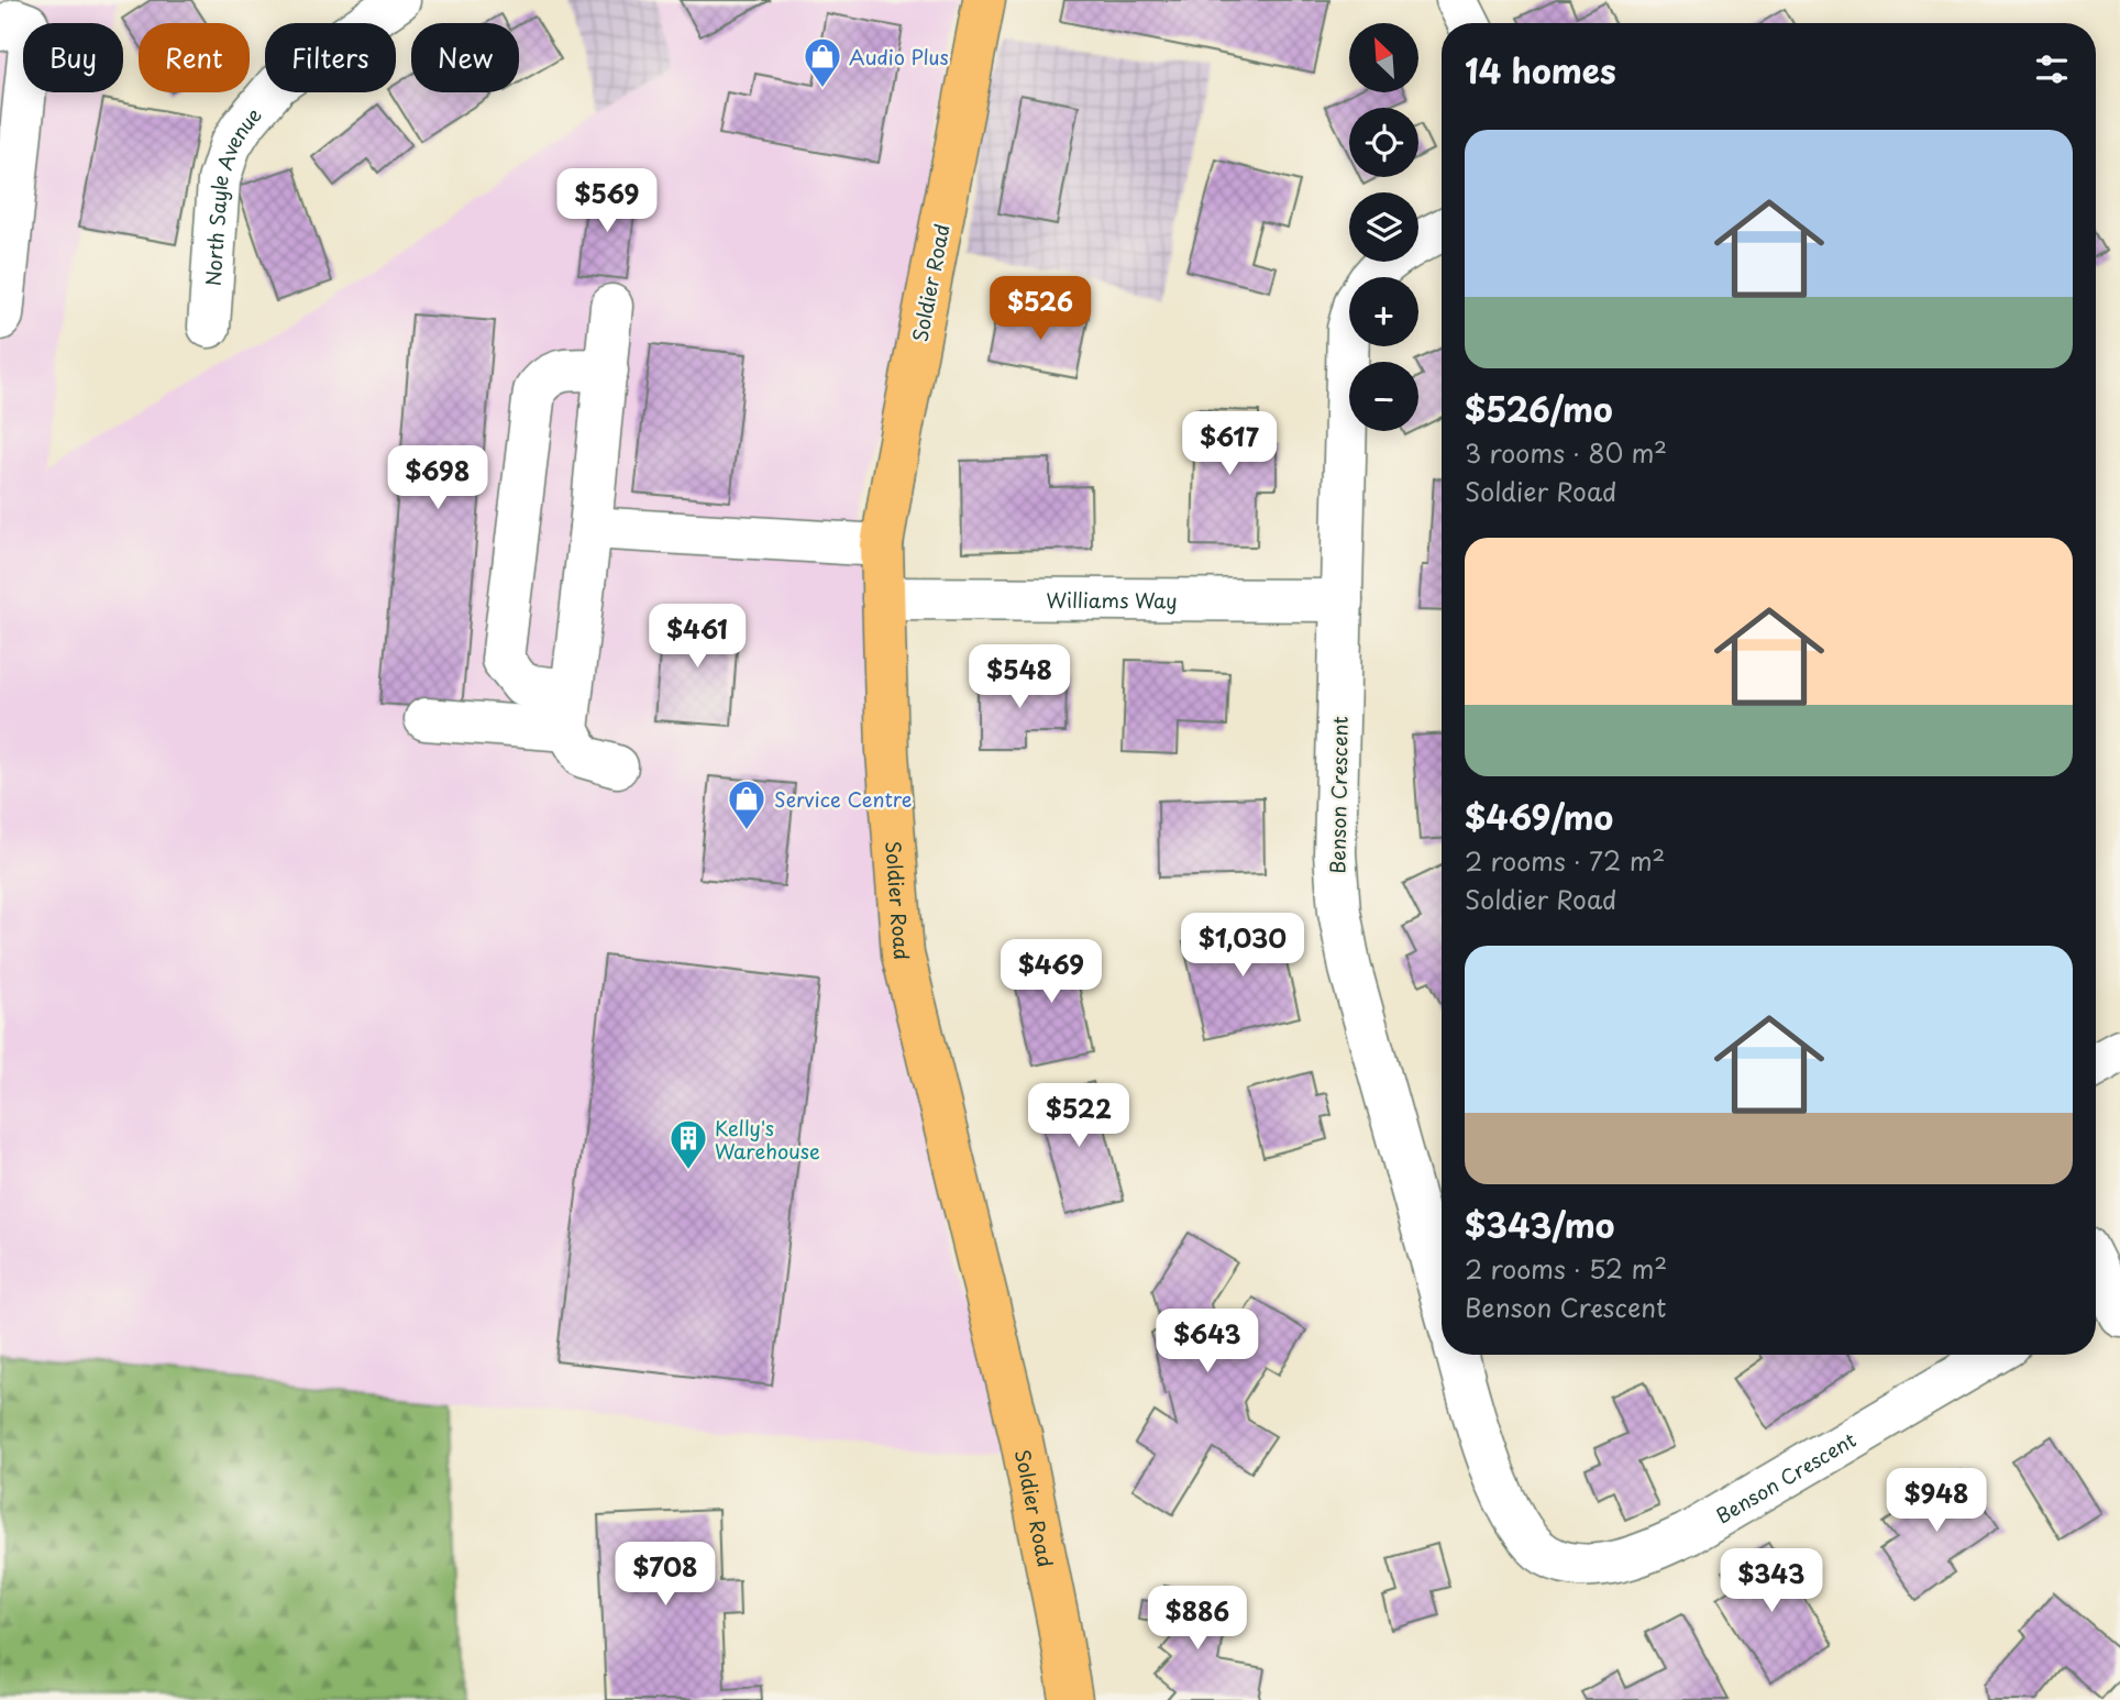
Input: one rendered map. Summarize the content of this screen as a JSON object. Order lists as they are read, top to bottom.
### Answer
{
  "streets": {
    "main road": ["Soldier Road"],
    "street": ["North Sayle Avenue", "Williams Way", "Benson Crescent"]
  },
  "crossings": [
    ["Soldier Road", "Williams Way"],
    ["Williams Way", "Benson Crescent"]
  ],
  "places": {
    "shop": ["Audio Plus", "Service Centre"],
    "building": ["Kelly's Warehouse"]
  },
  "north": "top left",
  "page": {
    "map_buttons": ["+", "−"],
    "chip": [
      "Buy",
      "Rent",
      "Filters",
      "New"
    ],
    "heading": "14 homes",
    "list": [
      {
        "name": "$526/mo",
        "note": "3 rooms · 80 m² · Soldier Road"
      },
      {
        "name": "$469/mo",
        "note": "2 rooms · 72 m² · Soldier Road"
      },
      {
        "name": "$343/mo",
        "note": "2 rooms · 52 m² · Benson Crescent"
      }
    ],
    "price": [
      "$569",
      "$526",
      "$617",
      "$698",
      "$461",
      "$548",
      "$1,030",
      "$469",
      "$522",
      "$643",
      "$948",
      "$708",
      "$343",
      "$886"
    ]
  }
}
